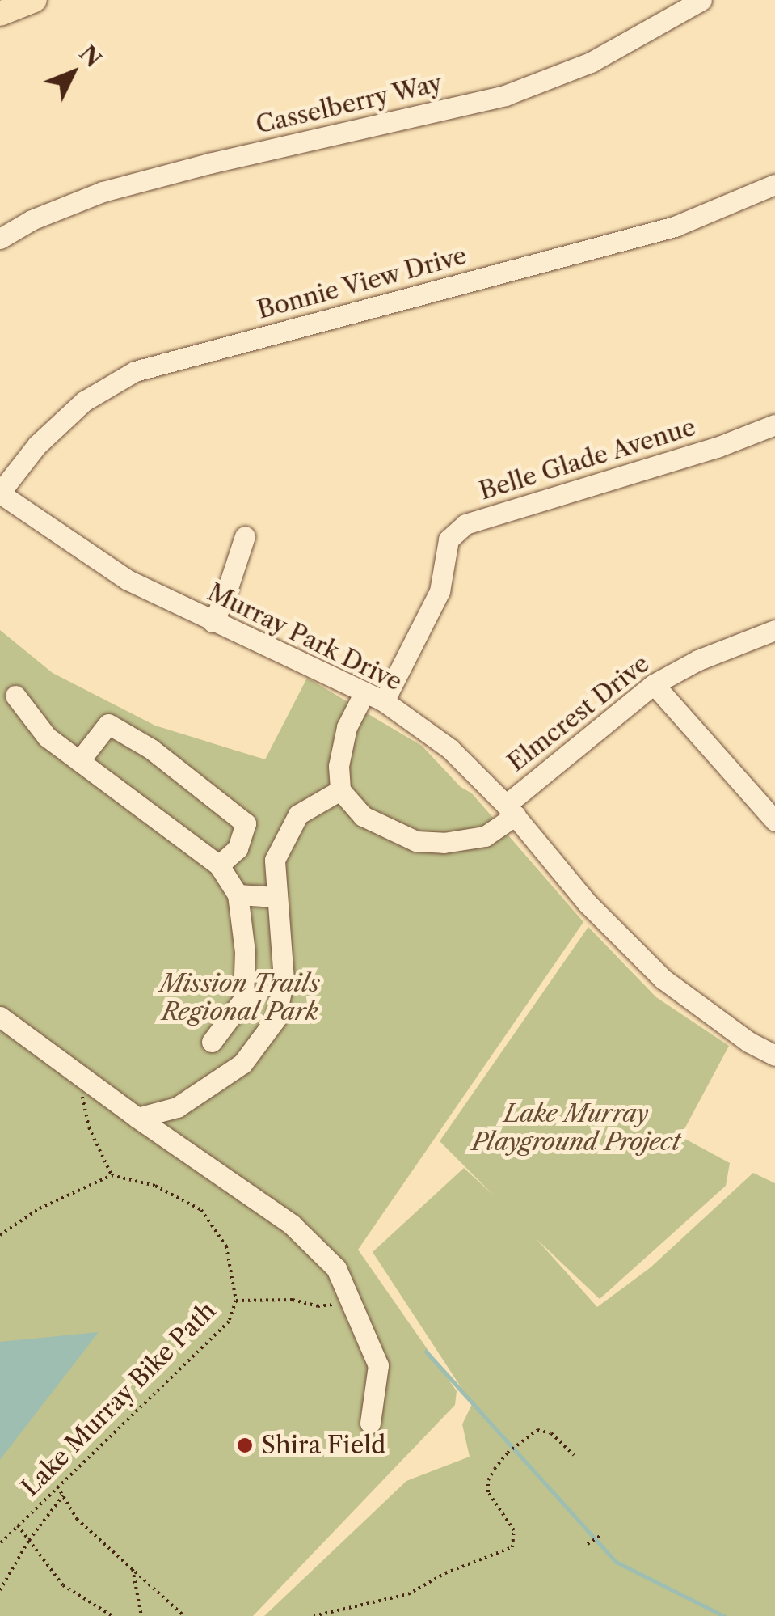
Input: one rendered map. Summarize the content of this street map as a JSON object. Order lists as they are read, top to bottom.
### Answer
{
  "streets": {
    "street": [
      "Casselberry Way",
      "Bonnie View Drive",
      "Belle Glade Avenue",
      "Murray Park Drive",
      "Elmcrest Drive"
    ],
    "path": ["Lake Murray Bike Path"]
  },
  "crossings": [
    ["Bonnie View Drive", "Murray Park Drive"],
    ["Belle Glade Avenue", "Murray Park Drive"],
    ["Belle Glade Avenue", "Elmcrest Drive"],
    ["Murray Park Drive", "Elmcrest Drive"]
  ],
  "parks": ["Mission Trails Regional Park", "Lake Murray Playground Project"],
  "places": ["Shira Field"],
  "north": "top right"
}
